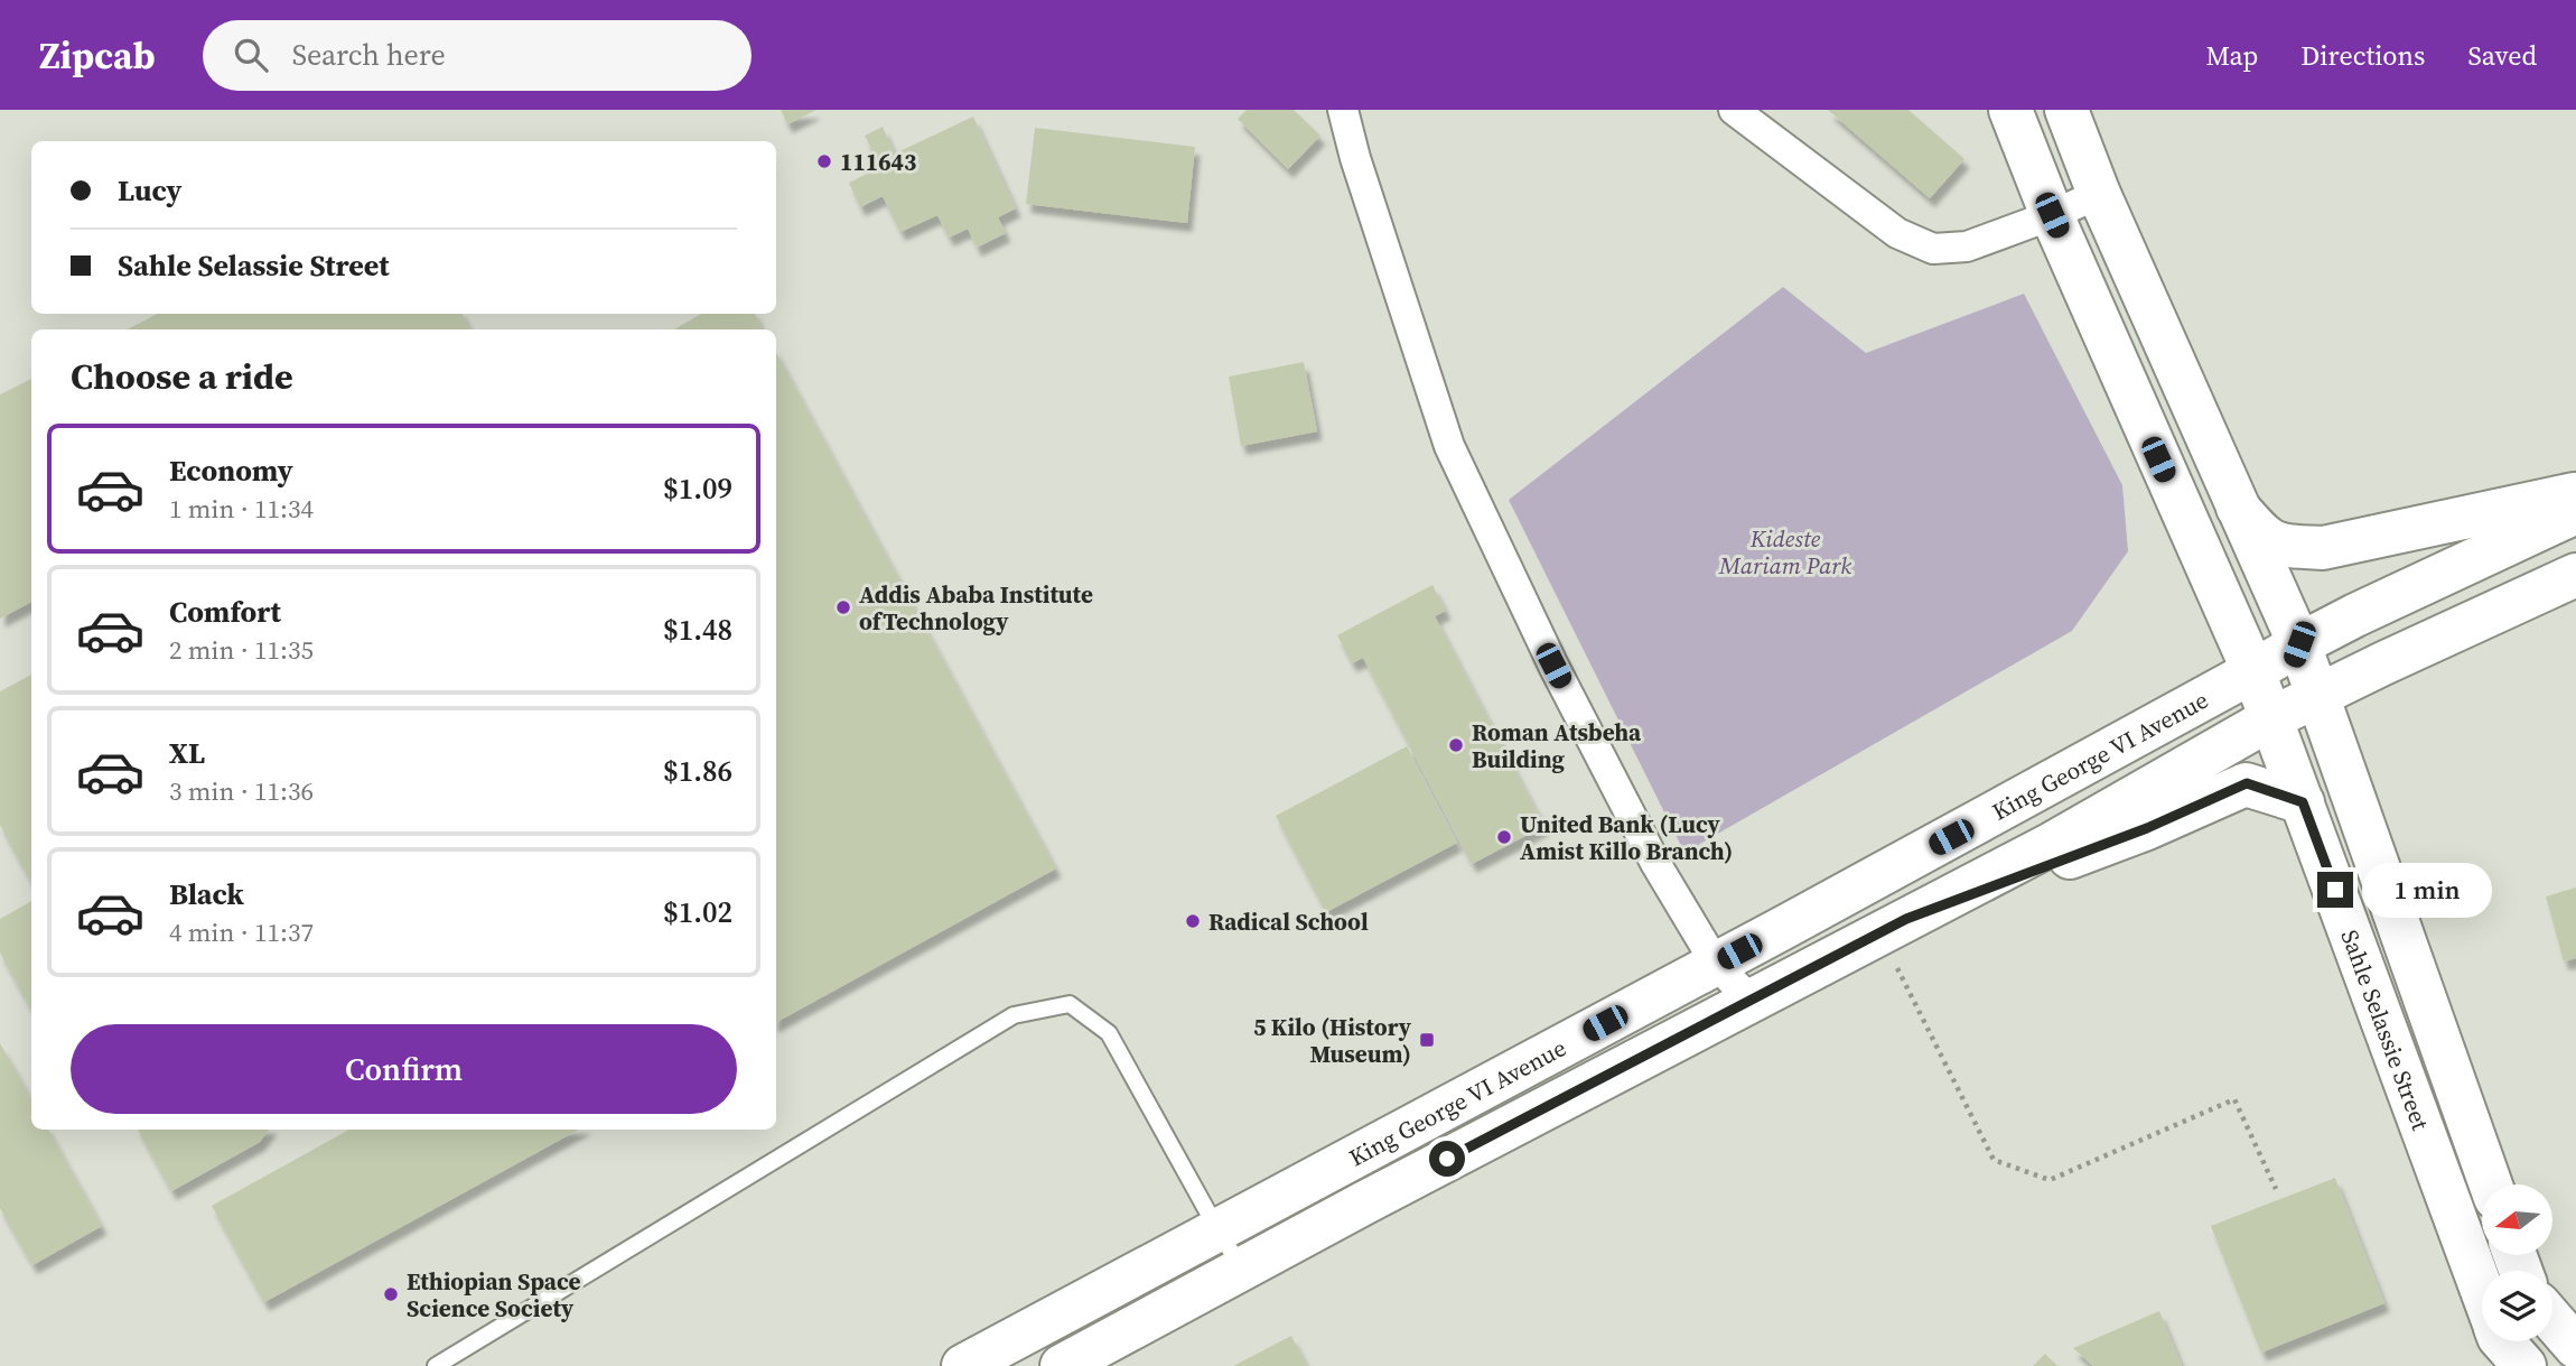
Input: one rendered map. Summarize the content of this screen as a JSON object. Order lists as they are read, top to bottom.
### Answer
{
  "streets": {
    "main road": ["King George VI Avenue", "Sahle Selassie Street"]
  },
  "crossings": [
    ["King George VI Avenue", "Sahle Selassie Street"]
  ],
  "parks": ["Kideste Mariam Park"],
  "places": {
    "other": [
      "111643",
      "Addis Ababa Institute ofTechnology",
      "Roman Atsbeha Building",
      "United Bank (Lucy Amist Killo Branch)",
      "Radical School",
      "Ethiopian Space Science Society"
    ],
    "transit": ["5 Kilo (History Museum)"]
  },
  "north": "left",
  "page": {
    "header": "Zipcab",
    "search": "Search here",
    "nav": ["Map", "Directions", "Saved"],
    "banner": ["Lucy", "Sahle Selassie Street"],
    "heading": "Choose a ride",
    "list": [
      {
        "name": "Economy",
        "note": "1 min · 11:34",
        "value": "$1.09"
      },
      {
        "name": "Comfort",
        "note": "2 min · 11:35",
        "value": "$1.48"
      },
      {
        "name": "XL",
        "note": "3 min · 11:36",
        "value": "$1.86"
      },
      {
        "name": "Black",
        "note": "4 min · 11:37",
        "value": "$1.02"
      }
    ],
    "bubble": "1 min",
    "buttons": "Confirm"
  }
}
